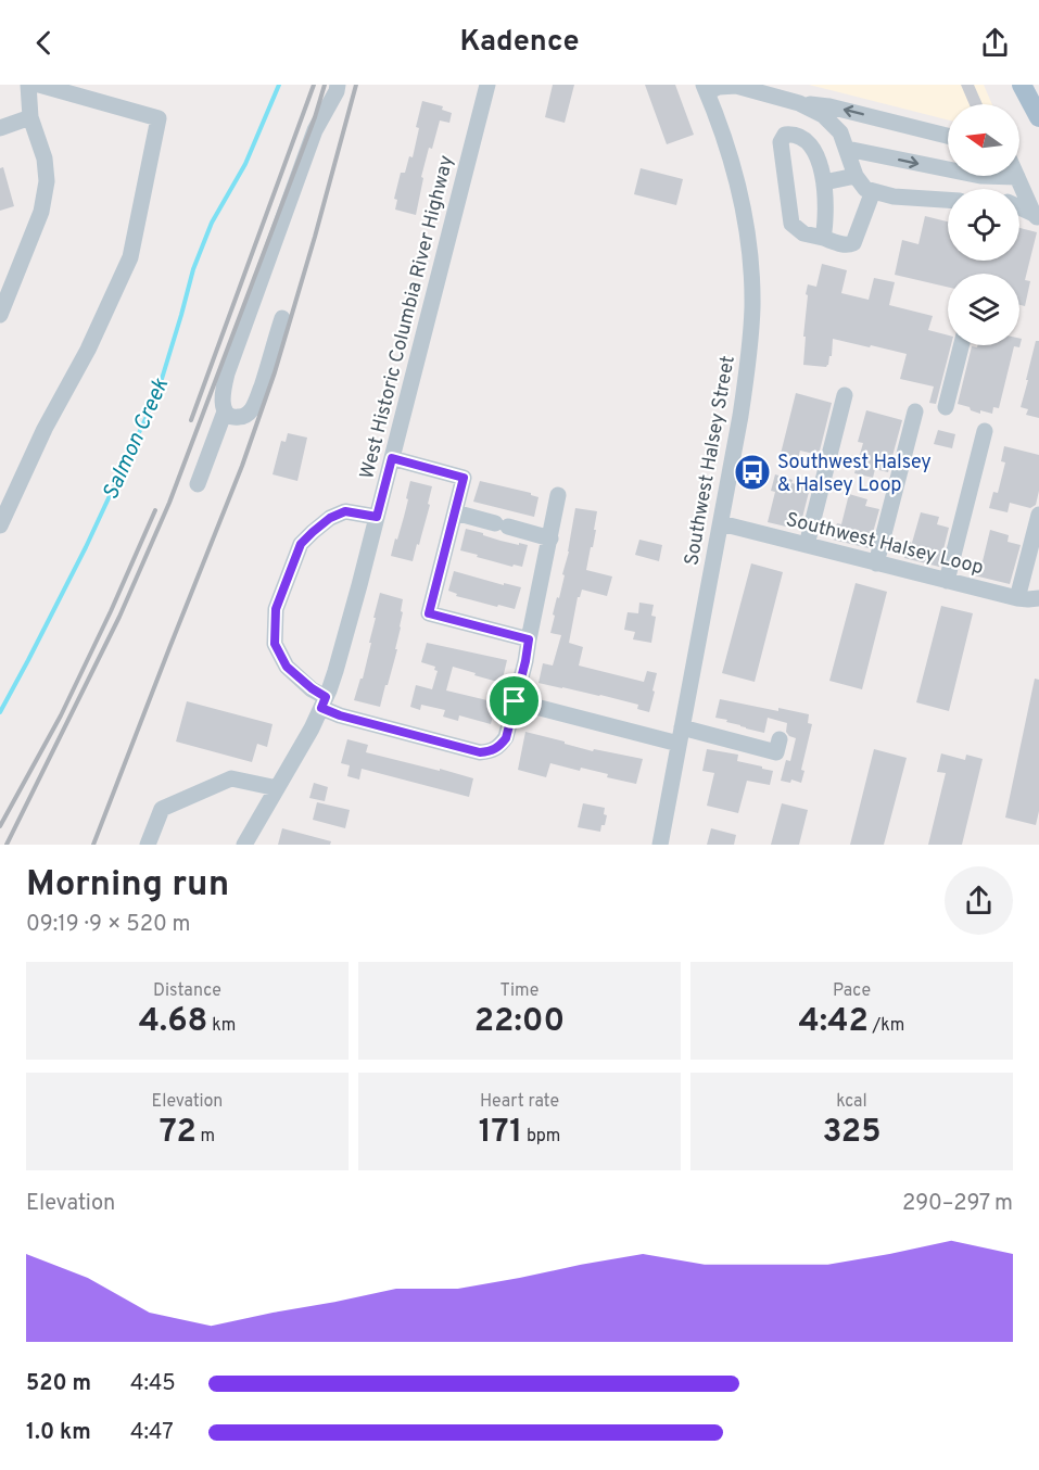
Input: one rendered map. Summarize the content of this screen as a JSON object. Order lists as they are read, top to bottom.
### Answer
{
  "streets": {
    "street": ["West Historic Columbia River Highway", "Southwest Halsey Street", "Southwest Halsey Loop"]
  },
  "crossings": [
    ["Southwest Halsey Street", "Southwest Halsey Loop"]
  ],
  "water": ["Salmon Creek"],
  "places": {
    "bus stop": ["Southwest Halsey & Halsey Loop"]
  },
  "north": "left",
  "page": {
    "header": "Kadence",
    "heading": ["Morning run", "09:19 · 9 × 520 m"],
    "stats": [
      ["Distance", "4.68 km"],
      ["Time", "22:00"],
      ["Pace", "4:42 /km"],
      ["Elevation", "72 m"],
      ["Heart rate", "171 bpm"],
      ["kcal", "325"]
    ],
    "chart": ["Elevation", "290–297 m"],
    "list": [
      {
        "name": "520 m",
        "note": "4:45"
      },
      {
        "name": "1.0 km",
        "note": "4:47"
      }
    ]
  }
}
